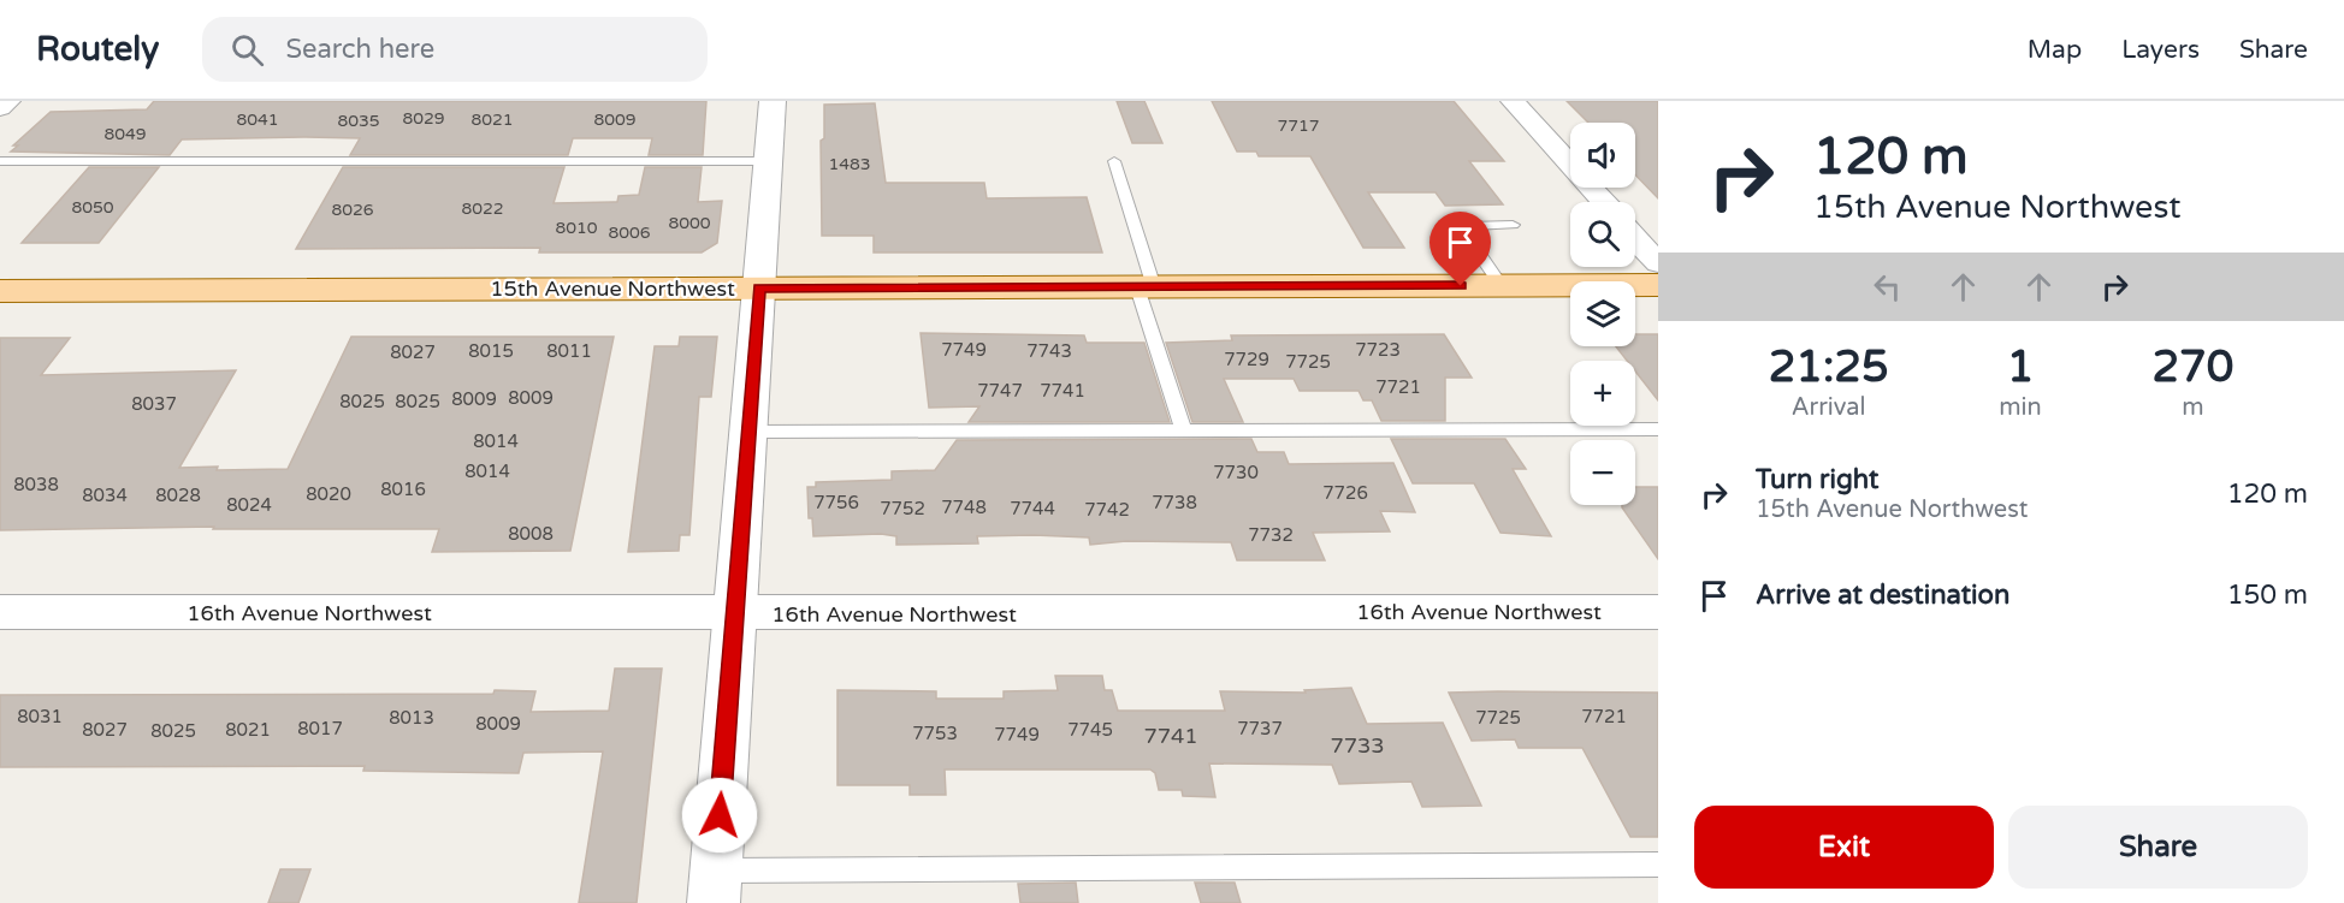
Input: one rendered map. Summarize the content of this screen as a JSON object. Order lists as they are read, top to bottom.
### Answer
{
  "streets": {
    "main road": ["15th Avenue Northwest"],
    "street": ["16th Avenue Northwest"]
  },
  "house_numbers": [
    "8029",
    "8041",
    "8021",
    "8009",
    "8035",
    "7717",
    "8049",
    "1483",
    "8050",
    "8022",
    "8026",
    "8000",
    "8010",
    "8006",
    "7749",
    "7723",
    "8015",
    "8011",
    "7743",
    "8027",
    "7729",
    "7725",
    "7721",
    "7747",
    "7741",
    "8009",
    "8009",
    "8025",
    "8025",
    "8037",
    "8014",
    "8014",
    "7730",
    "8038",
    "8016",
    "7726",
    "8020",
    "8034",
    "8028",
    "7756",
    "7738",
    "8024",
    "7748",
    "7752",
    "7744",
    "7742",
    "8008",
    "7732",
    "8031",
    "7721",
    "8013",
    "7725",
    "8009",
    "8017",
    "7737",
    "8027",
    "8021",
    "7745",
    "8025",
    "7753",
    "7749",
    "7741",
    "7733"
  ],
  "page": {
    "header": "Routely",
    "search": "Search here",
    "nav": ["Map", "Layers", "Share"],
    "turn": ["120 m", "15th Avenue Northwest"],
    "map_buttons": ["+", "−"],
    "eta": [
      "21:25",
      "Arrival",
      "1",
      "min",
      "270",
      "m"
    ],
    "list": [
      {
        "name": "Turn right",
        "note": "15th Avenue Northwest",
        "value": "120 m"
      },
      {
        "name": "Arrive at destination",
        "value": "150 m"
      }
    ],
    "buttons": ["Exit", "Share"]
  }
}
